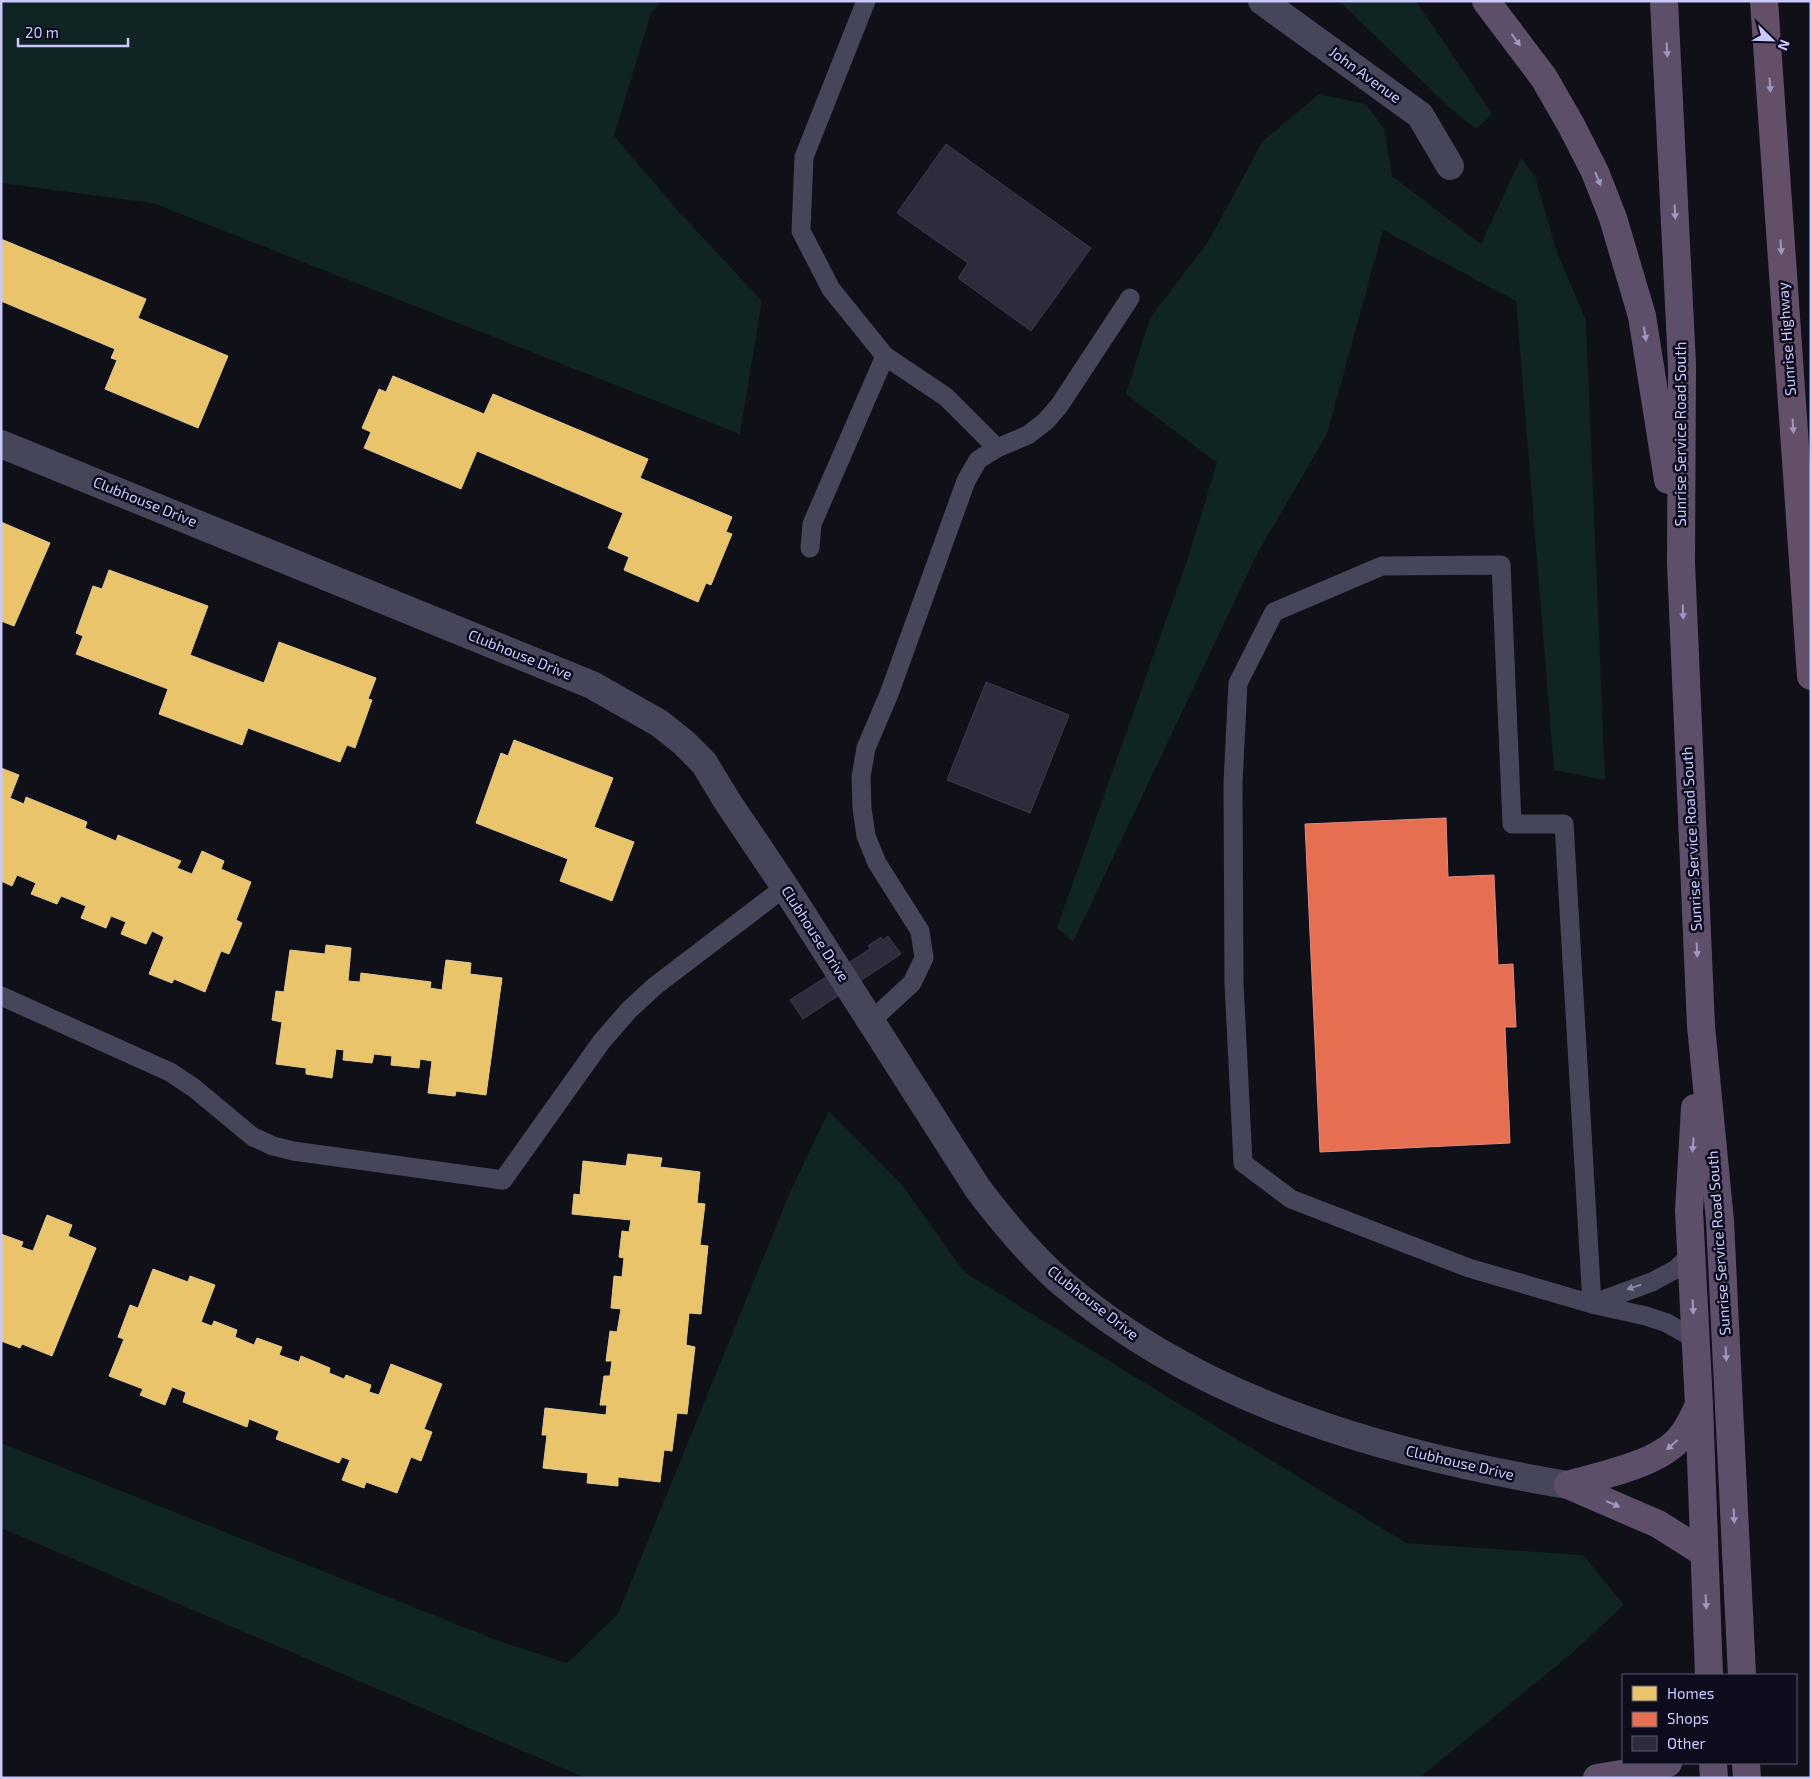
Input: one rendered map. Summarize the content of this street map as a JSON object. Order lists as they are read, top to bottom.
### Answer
{
  "streets": {
    "highway": ["Sunrise Highway", "Sunrise Service Road South"],
    "street": ["John Avenue", "Clubhouse Drive"]
  },
  "legend": ["Homes", "Shops", "Other"],
  "scale_bar": "20 m",
  "north": "bottom right"
}
